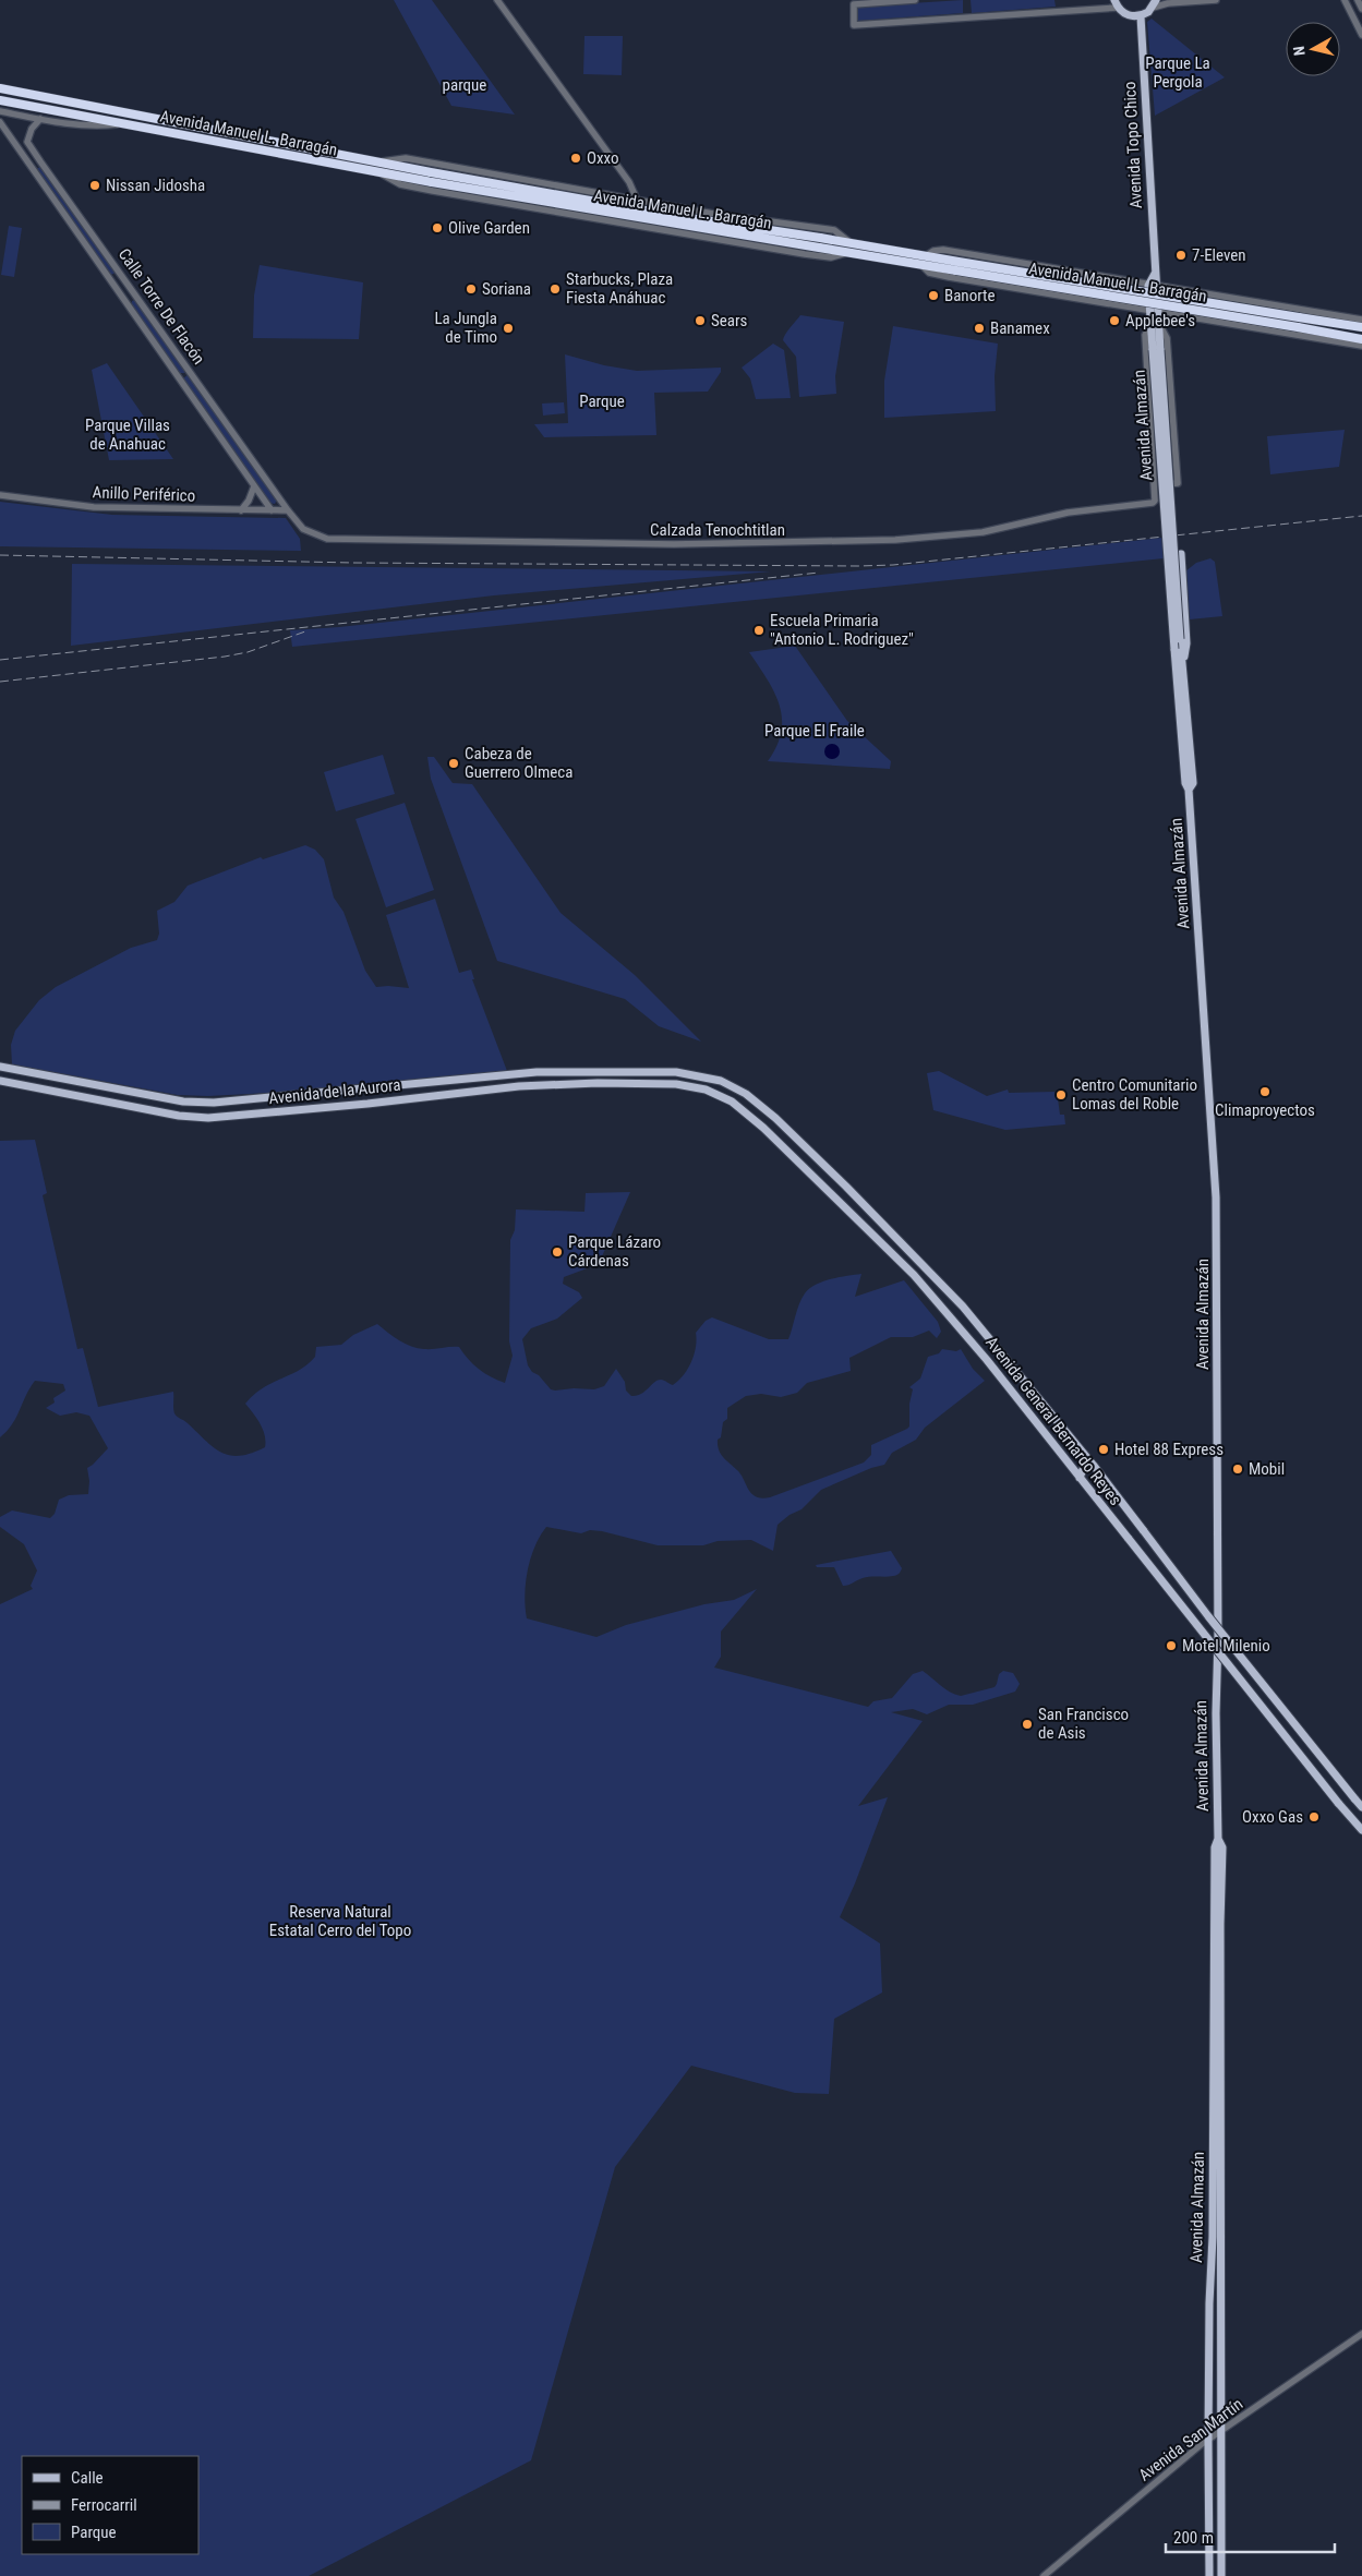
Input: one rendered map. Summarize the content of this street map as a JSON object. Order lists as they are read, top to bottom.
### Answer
{
  "streets": {
    "highway": ["Avenida Manuel L. Barragán"],
    "main road": [
      "Avenida Topo Chico",
      "Avenida Almazán",
      "Avenida de la Aurora",
      "Avenida General Bernardo Reyes"
    ],
    "street": [
      "Calle Torre De Flacón",
      "Anillo Periférico",
      "Calzada Tenochtitlan",
      "Avenida San Martín"
    ]
  },
  "crossings": [
    ["Avenida Topo Chico", "Avenida Almazán"],
    ["Calle Torre De Flacón", "Anillo Periférico"],
    ["Calle Torre De Flacón", "Calzada Tenochtitlan"],
    ["Avenida Almazán", "Avenida San Martín"],
    ["Anillo Periférico", "Calzada Tenochtitlan"],
    ["Avenida de la Aurora", "Avenida General Bernardo Reyes"]
  ],
  "parks": [
    "Parque La Pergola",
    "parque",
    "Parque",
    "Parque Villas de Anahuac",
    "Parque El Fraile",
    "Reserva Natural Estatal Cerro del Topo"
  ],
  "places": [
    "Oxxo",
    "Nissan Jidosha",
    "Olive Garden",
    "7-Eleven",
    "Soriana",
    "Starbucks, Plaza Fiesta Anáhuac",
    "Banorte",
    "Sears",
    "Applebee's",
    "La Jungla de Timo",
    "Banamex",
    "Escuela Primaria \"Antonio L. Rodriguez\"",
    "Cabeza de Guerrero Olmeca",
    "Climaproyectos",
    "Centro Comunitario Lomas del Roble",
    "Parque Lázaro Cárdenas",
    "Hotel 88 Express",
    "Mobil",
    "Motel Milenio",
    "San Francisco de Asis",
    "Oxxo Gas"
  ],
  "legend": ["Calle", "Ferrocarril", "Parque"],
  "scale_bar": "200 m",
  "north": "left"
}
